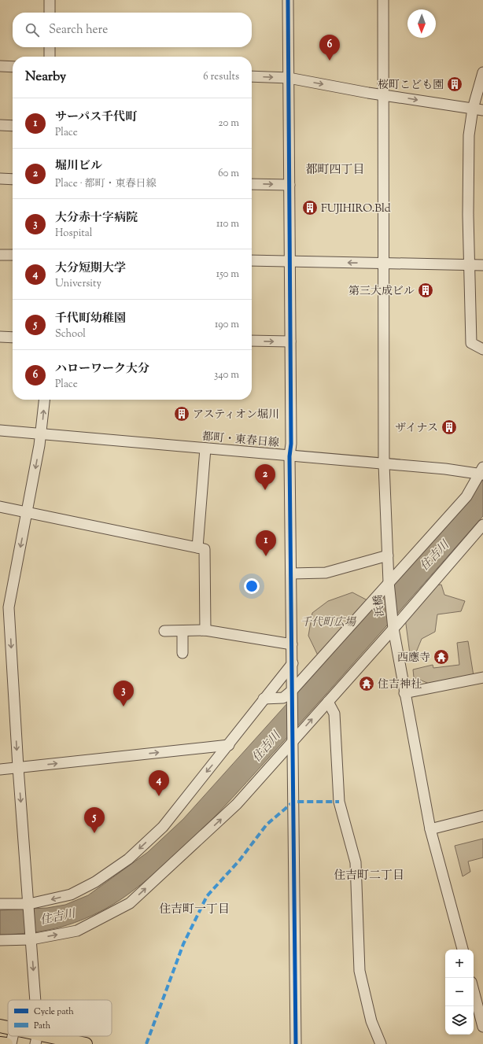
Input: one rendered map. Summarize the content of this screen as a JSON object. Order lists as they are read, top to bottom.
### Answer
{
  "streets": {
    "street": ["都町・東春日線", "浜橋"]
  },
  "crossings": [
    ["都町・東春日線", "浜橋"]
  ],
  "districts": ["都町四丁目", "住吉町二丁目", "住吉町一丁目"],
  "water": ["住吉川"],
  "parks": ["千代町広場"],
  "places": {
    "building": [
      "桜町こども園",
      "FUJIHIRO.Bld",
      "第三大成ビル",
      "アスティオン堀川",
      "ザイナス"
    ],
    "temple": ["西應寺", "住吉神社"]
  },
  "legend": ["Cycle path", "Path"],
  "north": "bottom",
  "page": {
    "search": "Search here",
    "pins": [
      "6",
      "2",
      "1",
      "3",
      "4",
      "5"
    ],
    "heading": ["Nearby", "6 results"],
    "list": [
      {
        "mark": "1",
        "name": "サーパス千代町",
        "note": "Place",
        "value": "20 m"
      },
      {
        "mark": "2",
        "name": "堀川ビル",
        "note": "Place · 都町・東春日線",
        "value": "60 m"
      },
      {
        "mark": "3",
        "name": "大分赤十字病院",
        "note": "Hospital",
        "value": "110 m"
      },
      {
        "mark": "4",
        "name": "大分短期大学",
        "note": "University",
        "value": "150 m"
      },
      {
        "mark": "5",
        "name": "千代町幼稚園",
        "note": "School",
        "value": "190 m"
      },
      {
        "mark": "6",
        "name": "ハローワーク大分",
        "note": "Place",
        "value": "340 m"
      }
    ],
    "map_buttons": ["+", "−"]
  }
}
